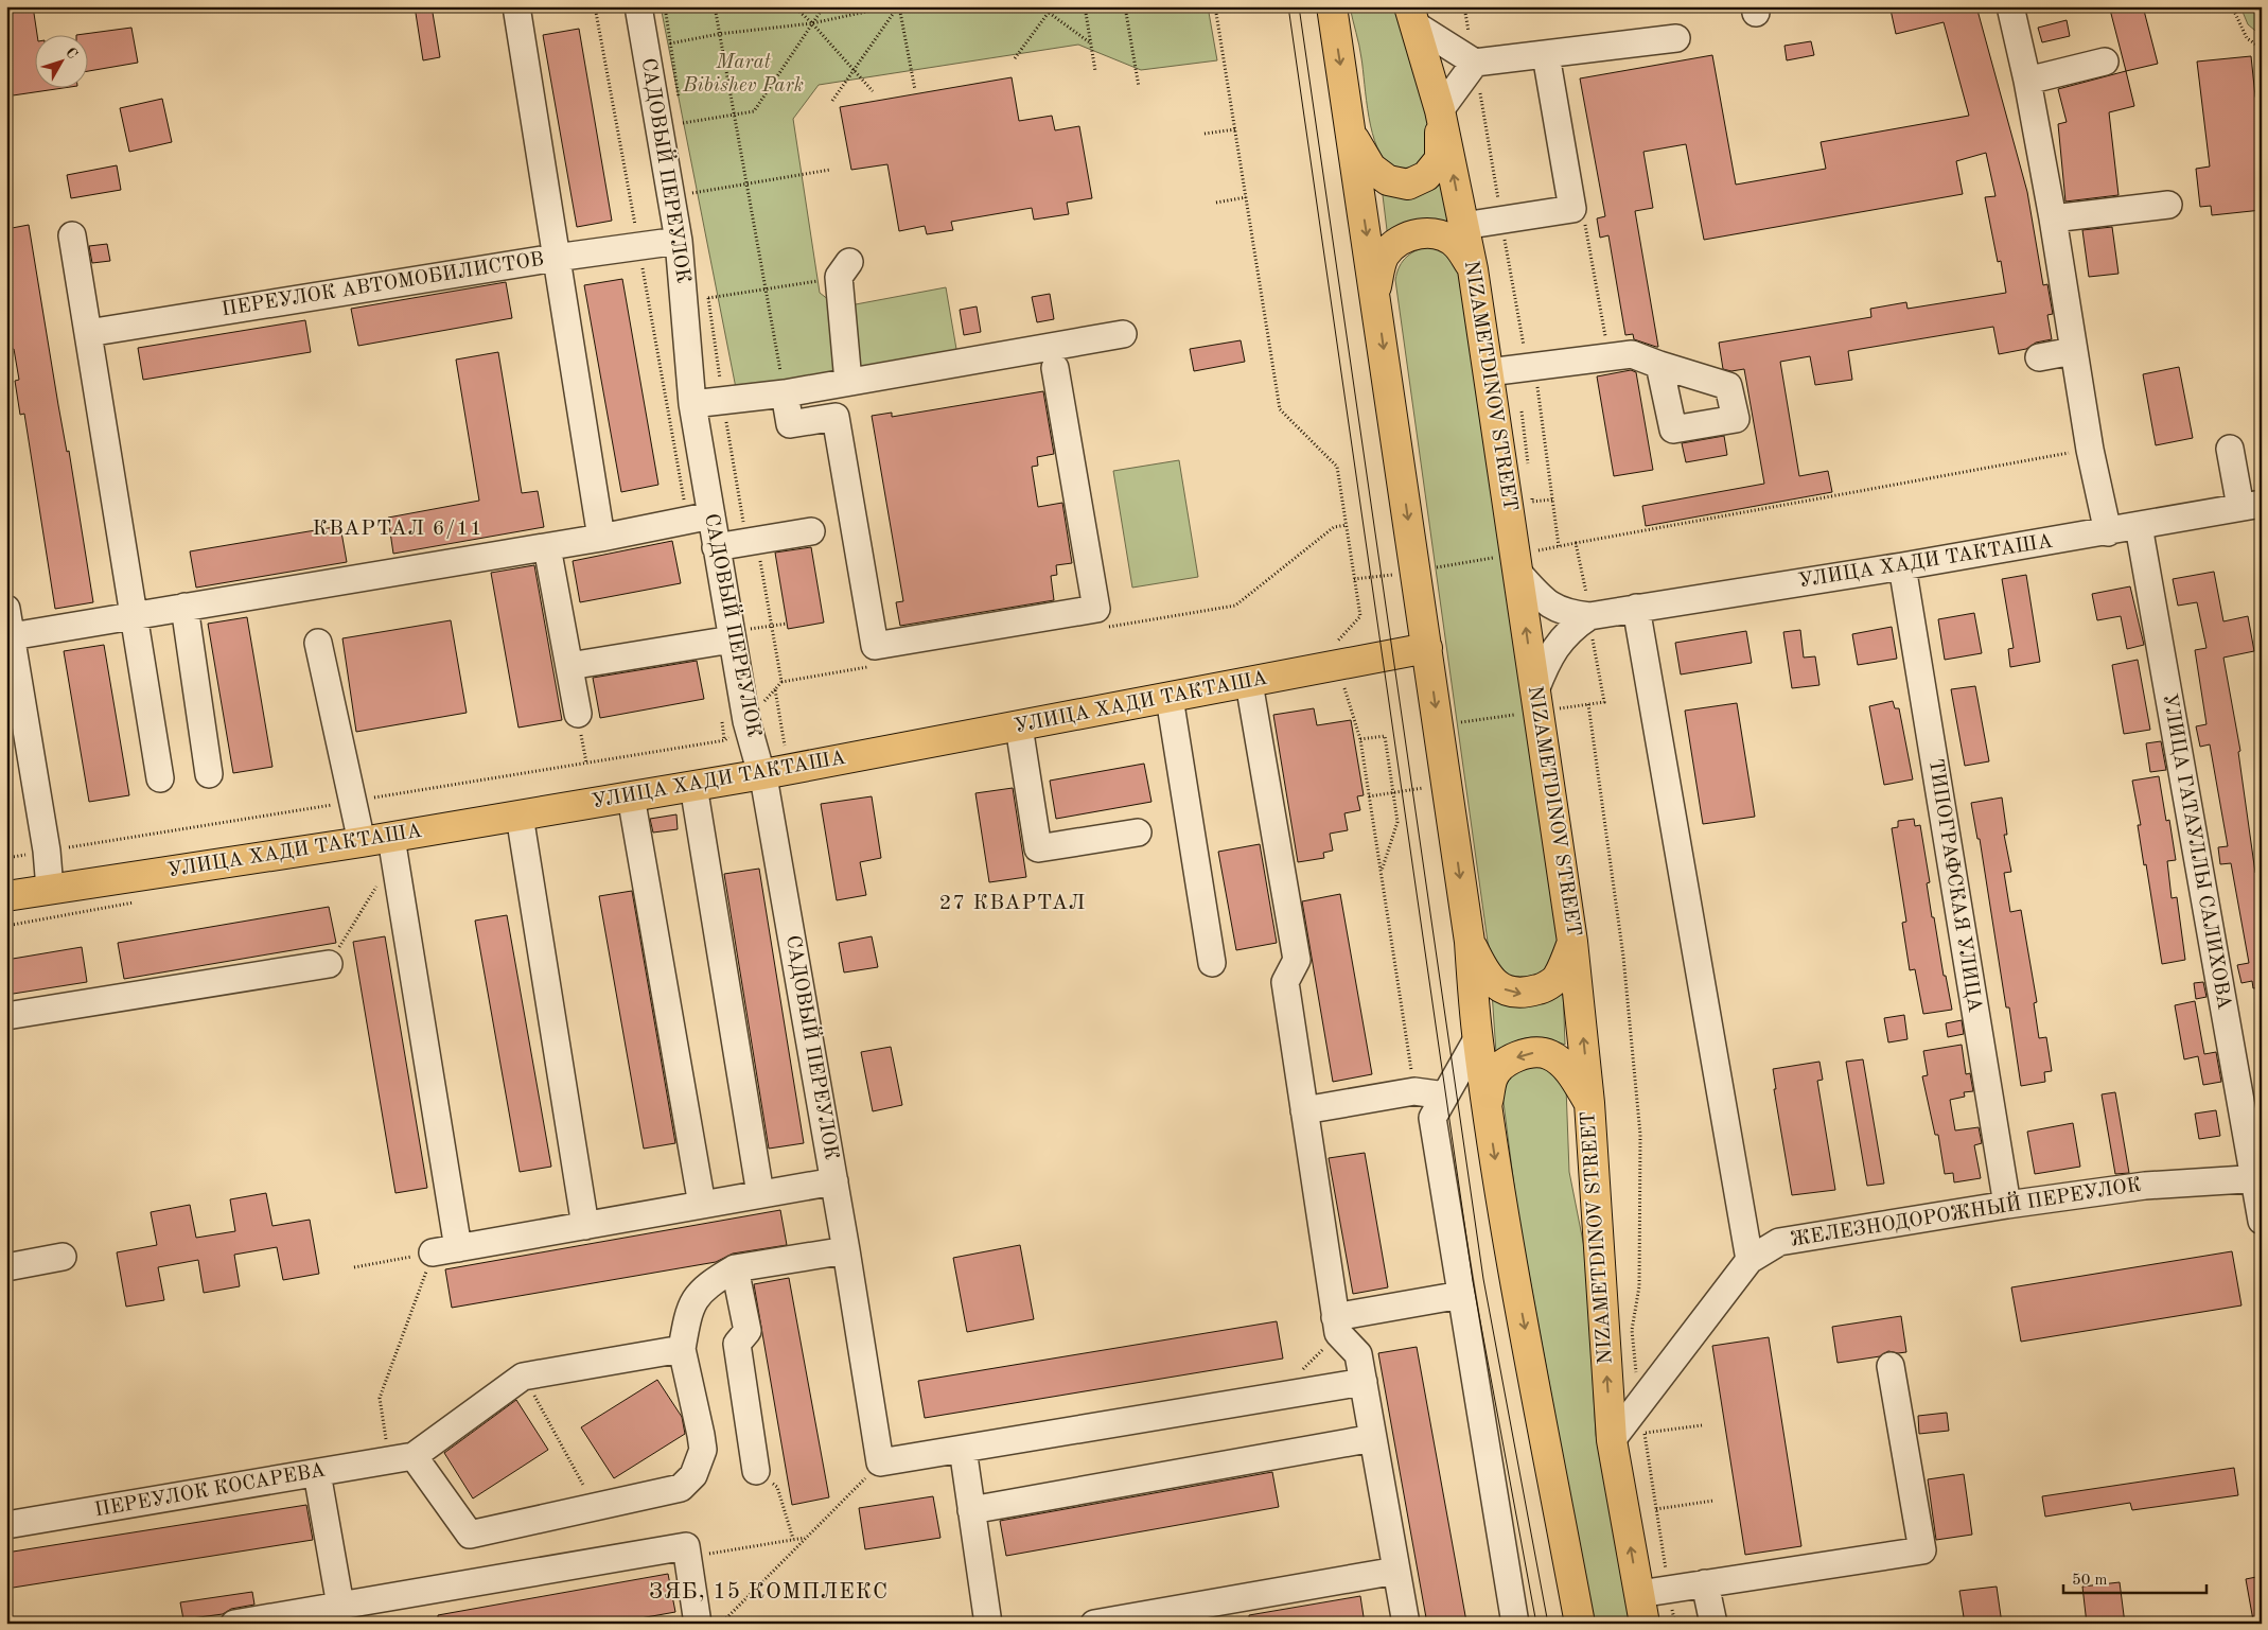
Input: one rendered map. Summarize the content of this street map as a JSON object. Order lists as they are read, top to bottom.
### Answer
{
  "streets": {
    "main road": ["NIZAMETDINOV STREET", "УЛИЦА ХАДИ ТАКТАША"],
    "street": [
      "САДОВЫЙ ПЕРЕУЛОК",
      "ПЕРЕУЛОК АВТОМОБИЛИСТОВ",
      "УЛИЦА ГАТАУЛЛЫ САЛИХОВА",
      "ТИПОГРАФСКАЯ УЛИЦА",
      "ЖЕЛЕЗНОДОРОЖНЫЙ ПЕРЕУЛОК",
      "ПЕРЕУЛОК КОСАРЕВА"
    ]
  },
  "crossings": [
    ["САДОВЫЙ ПЕРЕУЛОК", "ПЕРЕУЛОК АВТОМОБИЛИСТОВ"],
    ["САДОВЫЙ ПЕРЕУЛОК", "УЛИЦА ХАДИ ТАКТАША"],
    ["NIZAMETDINOV STREET", "ЖЕЛЕЗНОДОРОЖНЫЙ ПЕРЕУЛОК"],
    ["УЛИЦА ХАДИ ТАКТАША", "УЛИЦА ГАТАУЛЛЫ САЛИХОВА"],
    ["УЛИЦА ХАДИ ТАКТАША", "ТИПОГРАФСКАЯ УЛИЦА"],
    ["УЛИЦА ГАТАУЛЛЫ САЛИХОВА", "ЖЕЛЕЗНОДОРОЖНЫЙ ПЕРЕУЛОК"],
    ["ТИПОГРАФСКАЯ УЛИЦА", "ЖЕЛЕЗНОДОРОЖНЫЙ ПЕРЕУЛОК"]
  ],
  "districts": ["КВАРТАЛ 6/11", "27 КВАРТАЛ", "ЗЯБ, 15 КОМПЛЕКС"],
  "parks": ["Marat Bibishev Park"],
  "scale_bar": "50 m",
  "north": "top right"
}
